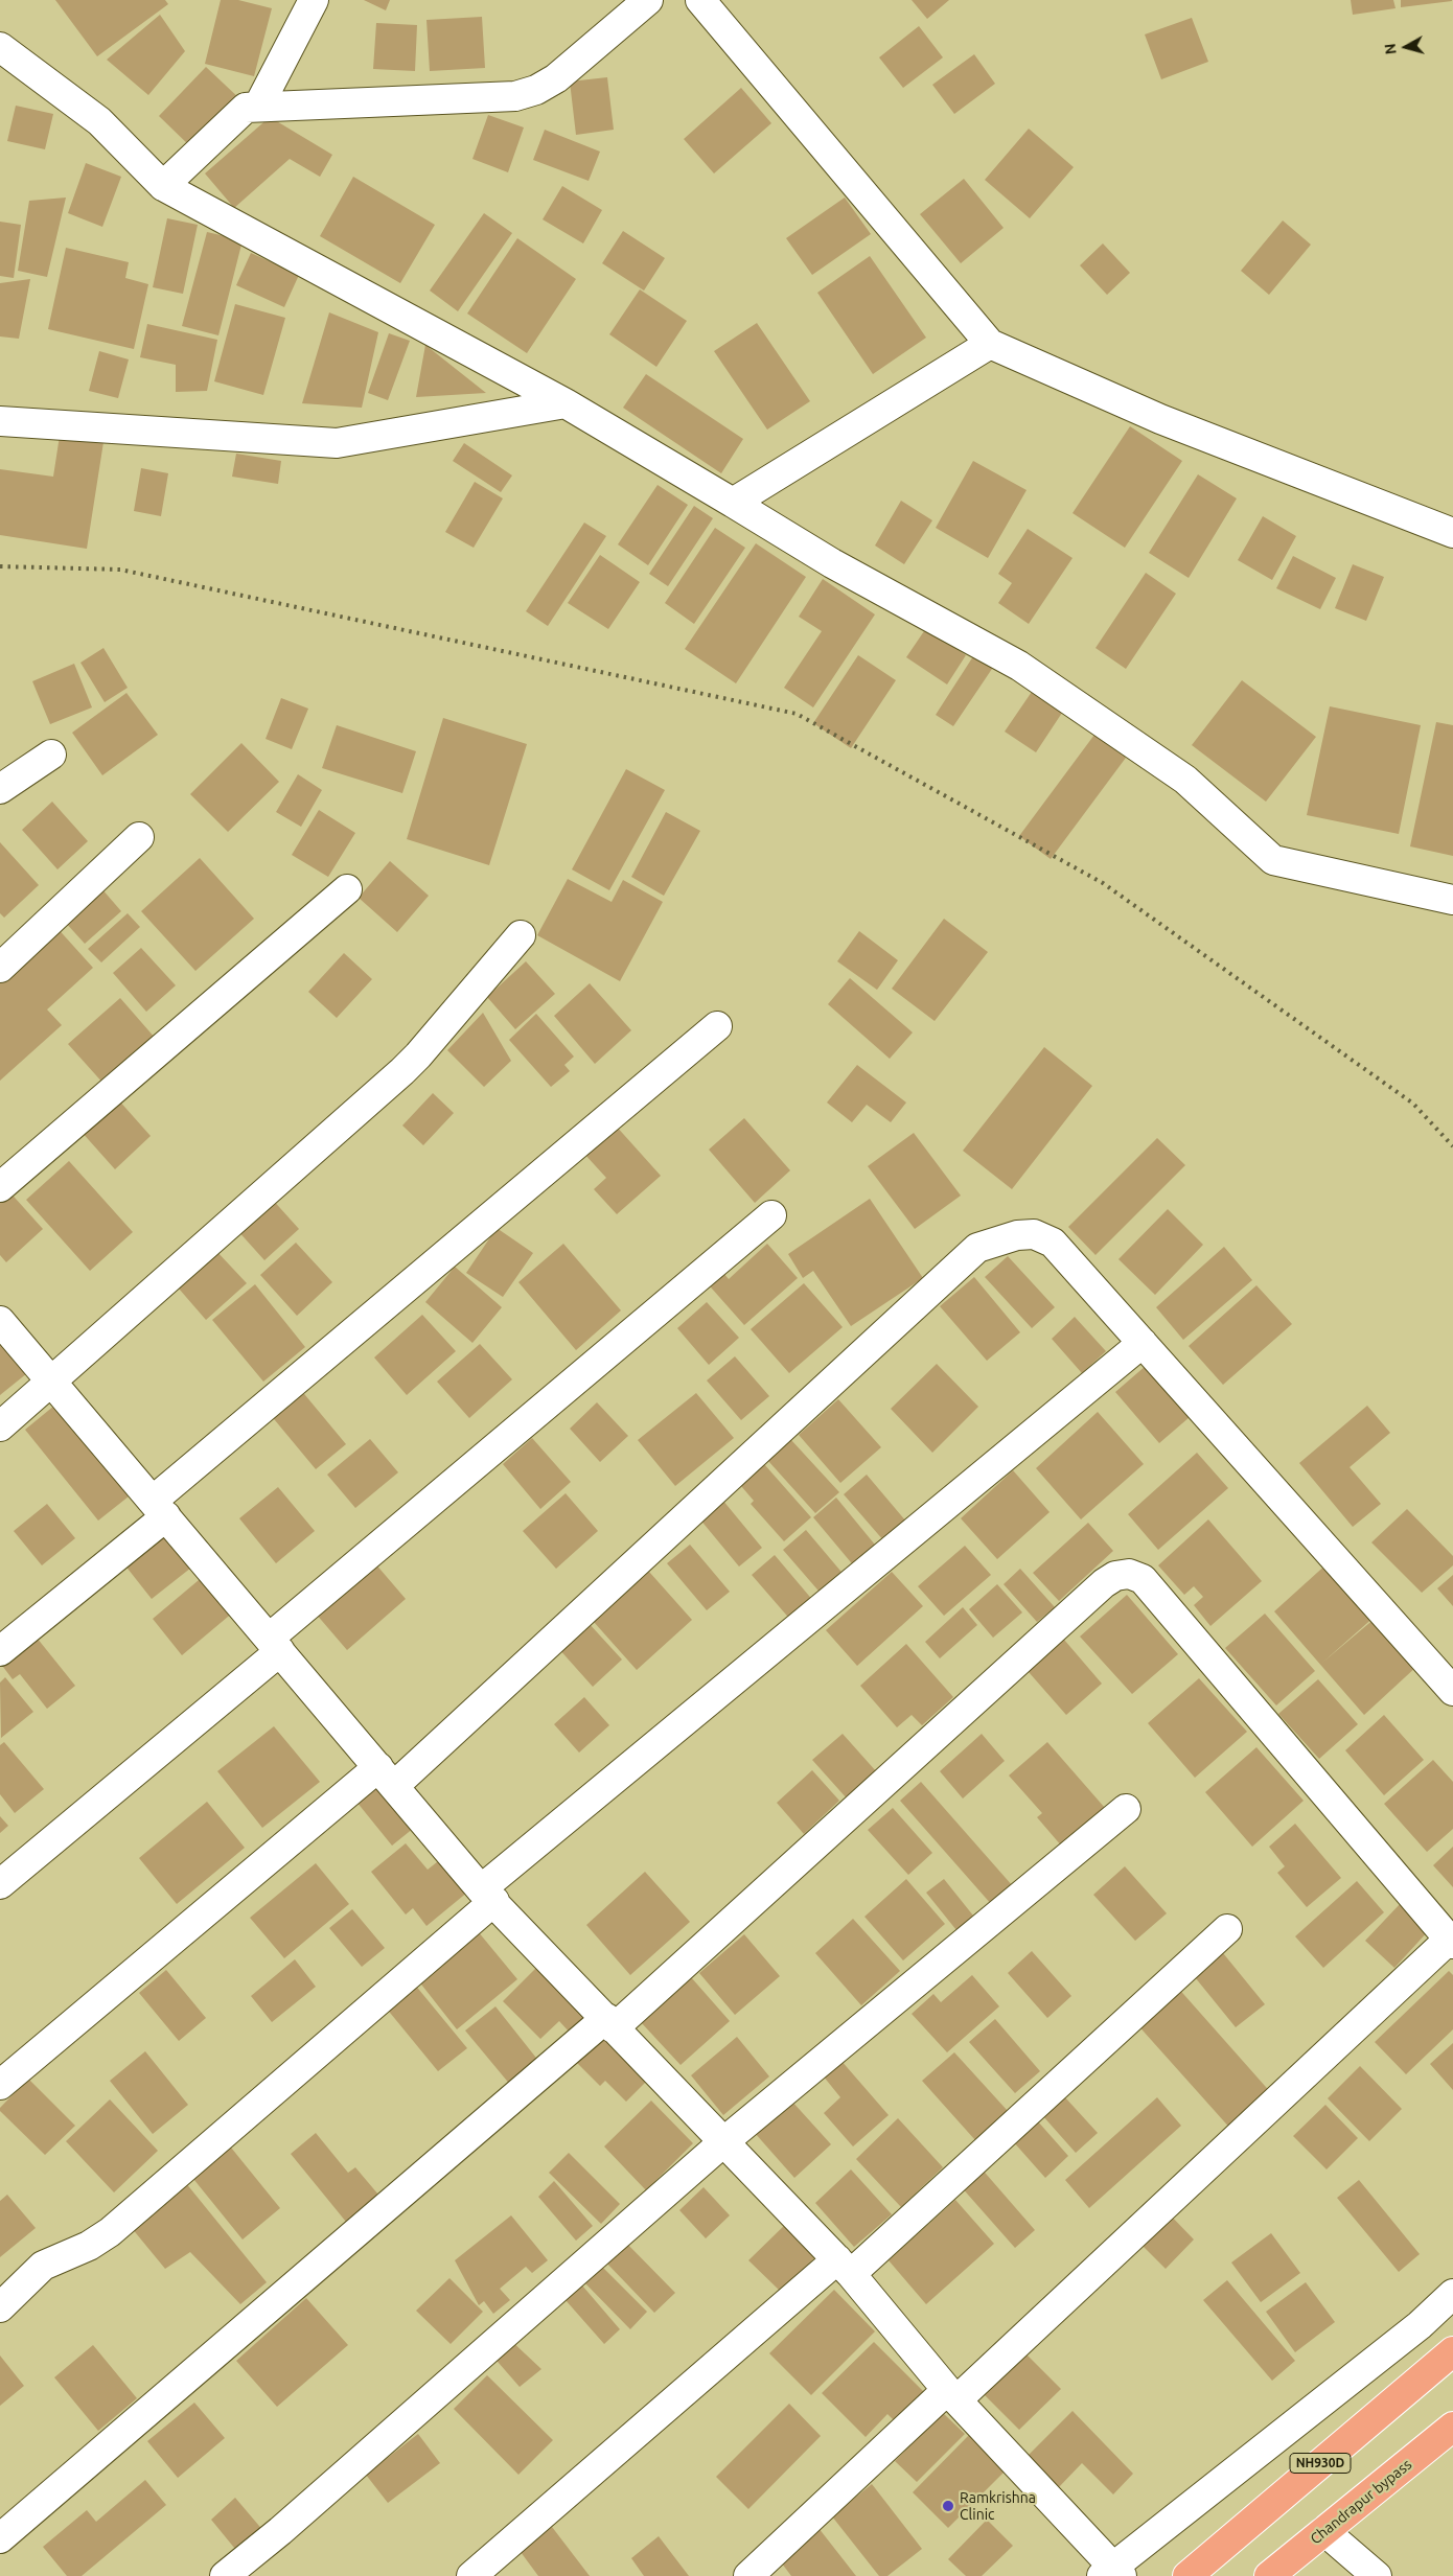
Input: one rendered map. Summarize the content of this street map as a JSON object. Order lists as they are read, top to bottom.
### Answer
{
  "streets": {
    "highway": ["NH930D", "Chandrapur bypass"]
  },
  "places": ["Ramkrishna Clinic"],
  "north": "left"
}
